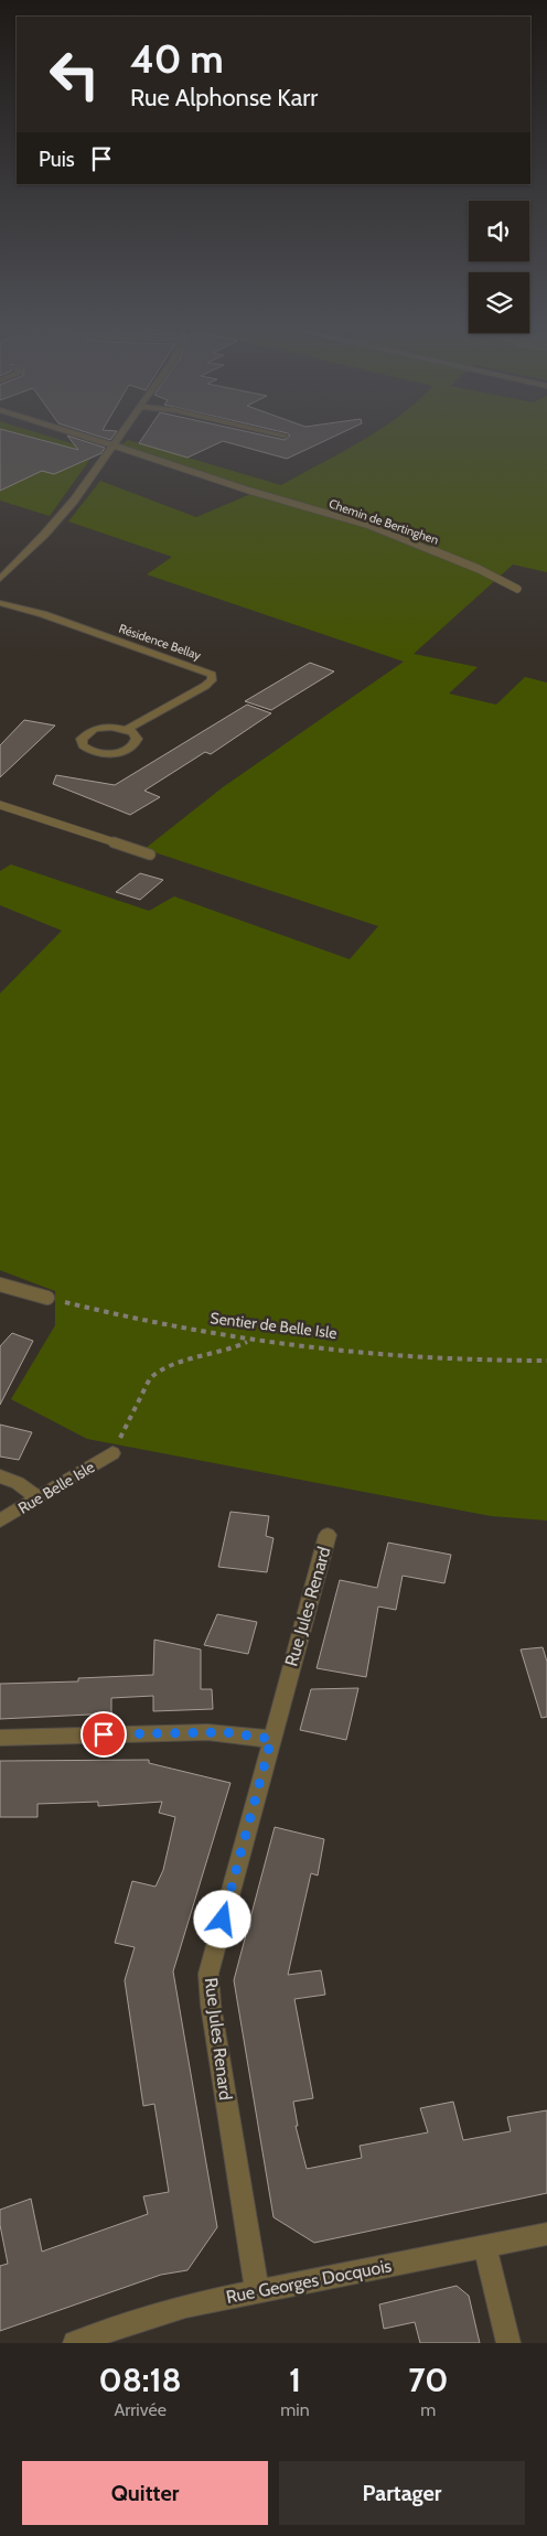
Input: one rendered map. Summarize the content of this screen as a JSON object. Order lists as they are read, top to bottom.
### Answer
{
  "streets": {
    "street": [
      "Résidence Bellay",
      "Rue Belle Isle",
      "Rue Jules Renard",
      "Rue Georges Docquois"
    ],
    "lane": ["Chemin de Bertinghen"],
    "path": ["Sentier de Belle Isle"]
  },
  "crossings": [
    ["Rue Jules Renard", "Rue Georges Docquois"]
  ],
  "page": {
    "turn": ["40 m", "Rue Alphonse Karr"],
    "then": "Puis",
    "eta": [
      "08:18",
      "Arrivée",
      "1",
      "min",
      "70",
      "m"
    ],
    "buttons": ["Quitter", "Partager"]
  }
}
